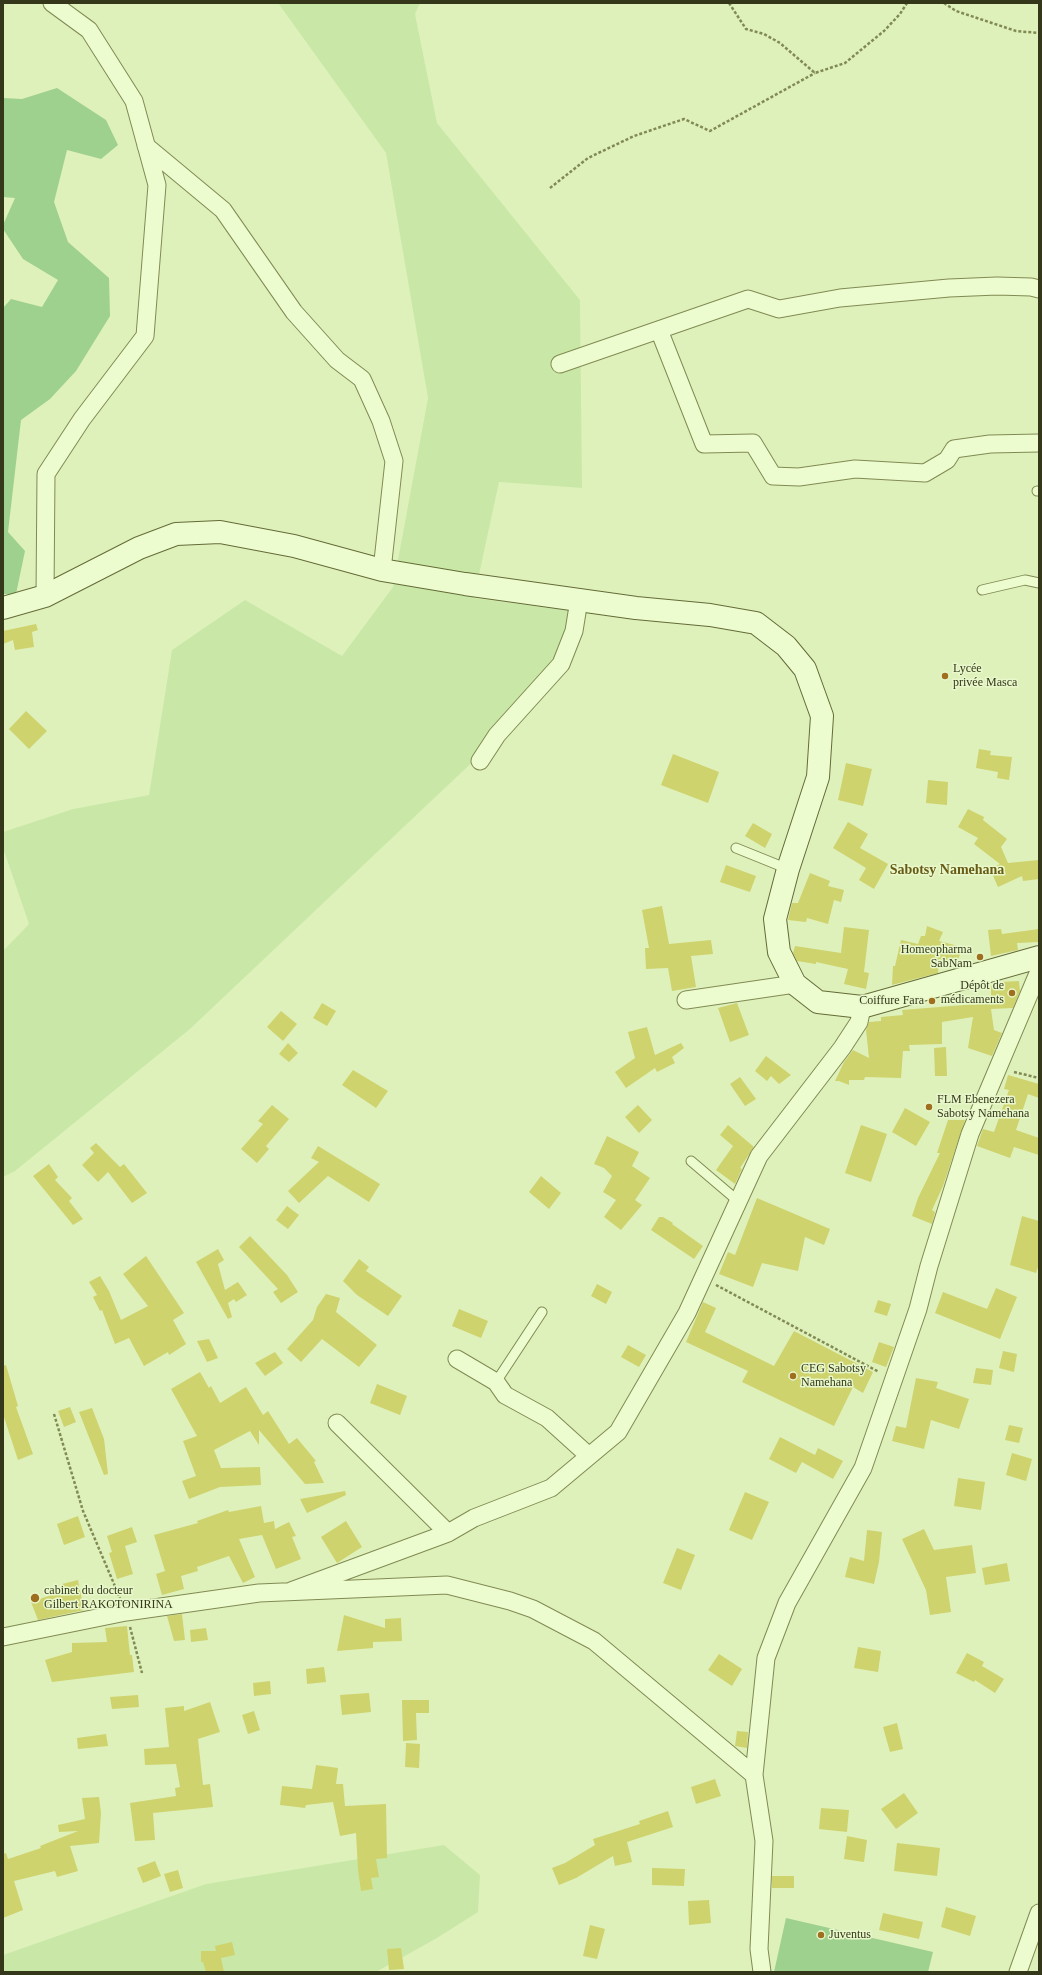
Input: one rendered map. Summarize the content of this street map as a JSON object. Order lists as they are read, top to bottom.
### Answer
{
  "districts": ["Sabotsy Namehana"],
  "places": [
    "Lycée privée Masca",
    "Homeopharma SabNam",
    "Dépôt de médicaments",
    "Coiffure Fara",
    "FLM Ebenezera Sabotsy Namehana",
    "CEG Sabotsy Namehana",
    "cabinet du docteur Gilbert RAKOTONIRINA",
    "Juventus"
  ]
}
